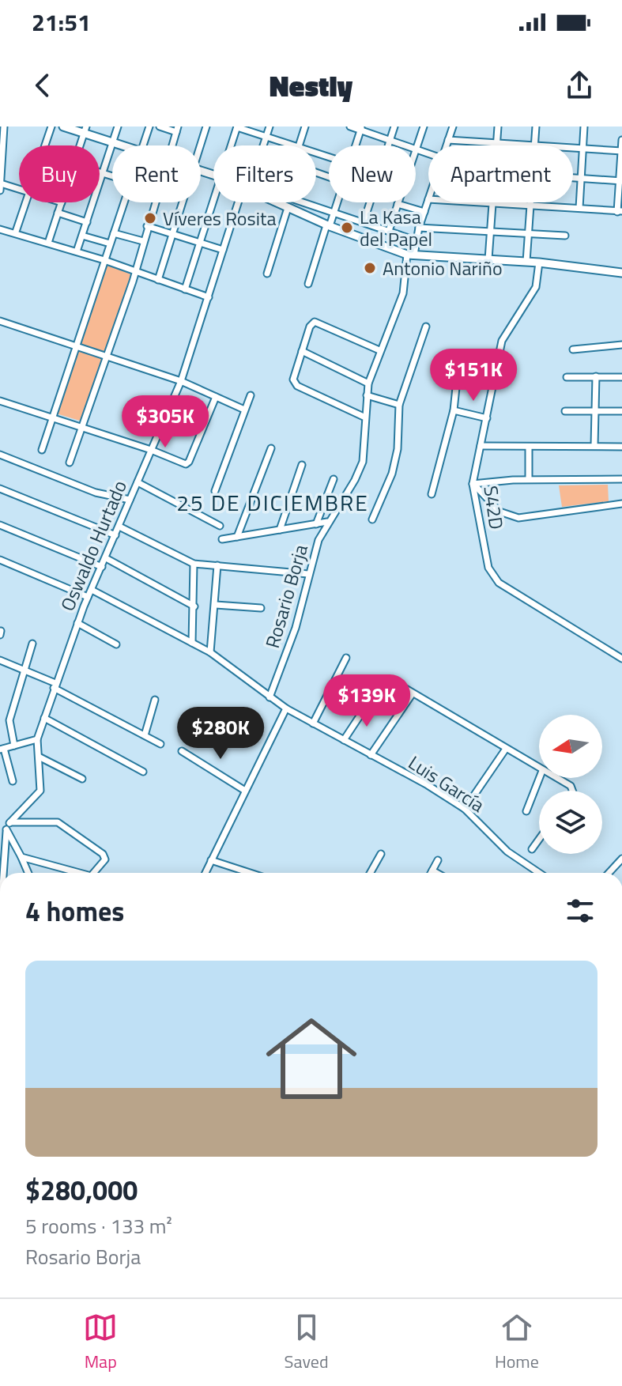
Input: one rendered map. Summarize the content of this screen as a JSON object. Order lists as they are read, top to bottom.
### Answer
{
  "streets": {
    "street": [
      "S42D",
      "Oswaldo Hurtado",
      "Rosario Borja",
      "Luis García"
    ]
  },
  "crossings": [
    ["Oswaldo Hurtado", "Luis García"],
    ["Rosario Borja", "Luis García"]
  ],
  "districts": ["25 DE DICIEMBRE"],
  "places": ["Víveres Rosita", "La Kasa del Papel", "Antonio Nariño"],
  "north": "left",
  "page": {
    "status": "21:51",
    "header": "Nestly",
    "chip": [
      "Buy",
      "Rent",
      "Filters",
      "New",
      "Apartment"
    ],
    "price": [
      "$151K",
      "$305K",
      "$139K",
      "$280K"
    ],
    "heading": "4 homes",
    "list": [
      {
        "name": "$280,000",
        "note": "5 rooms · 133 m² · Rosario Borja"
      }
    ],
    "tabs": ["Map", "Saved", "Home"]
  }
}
